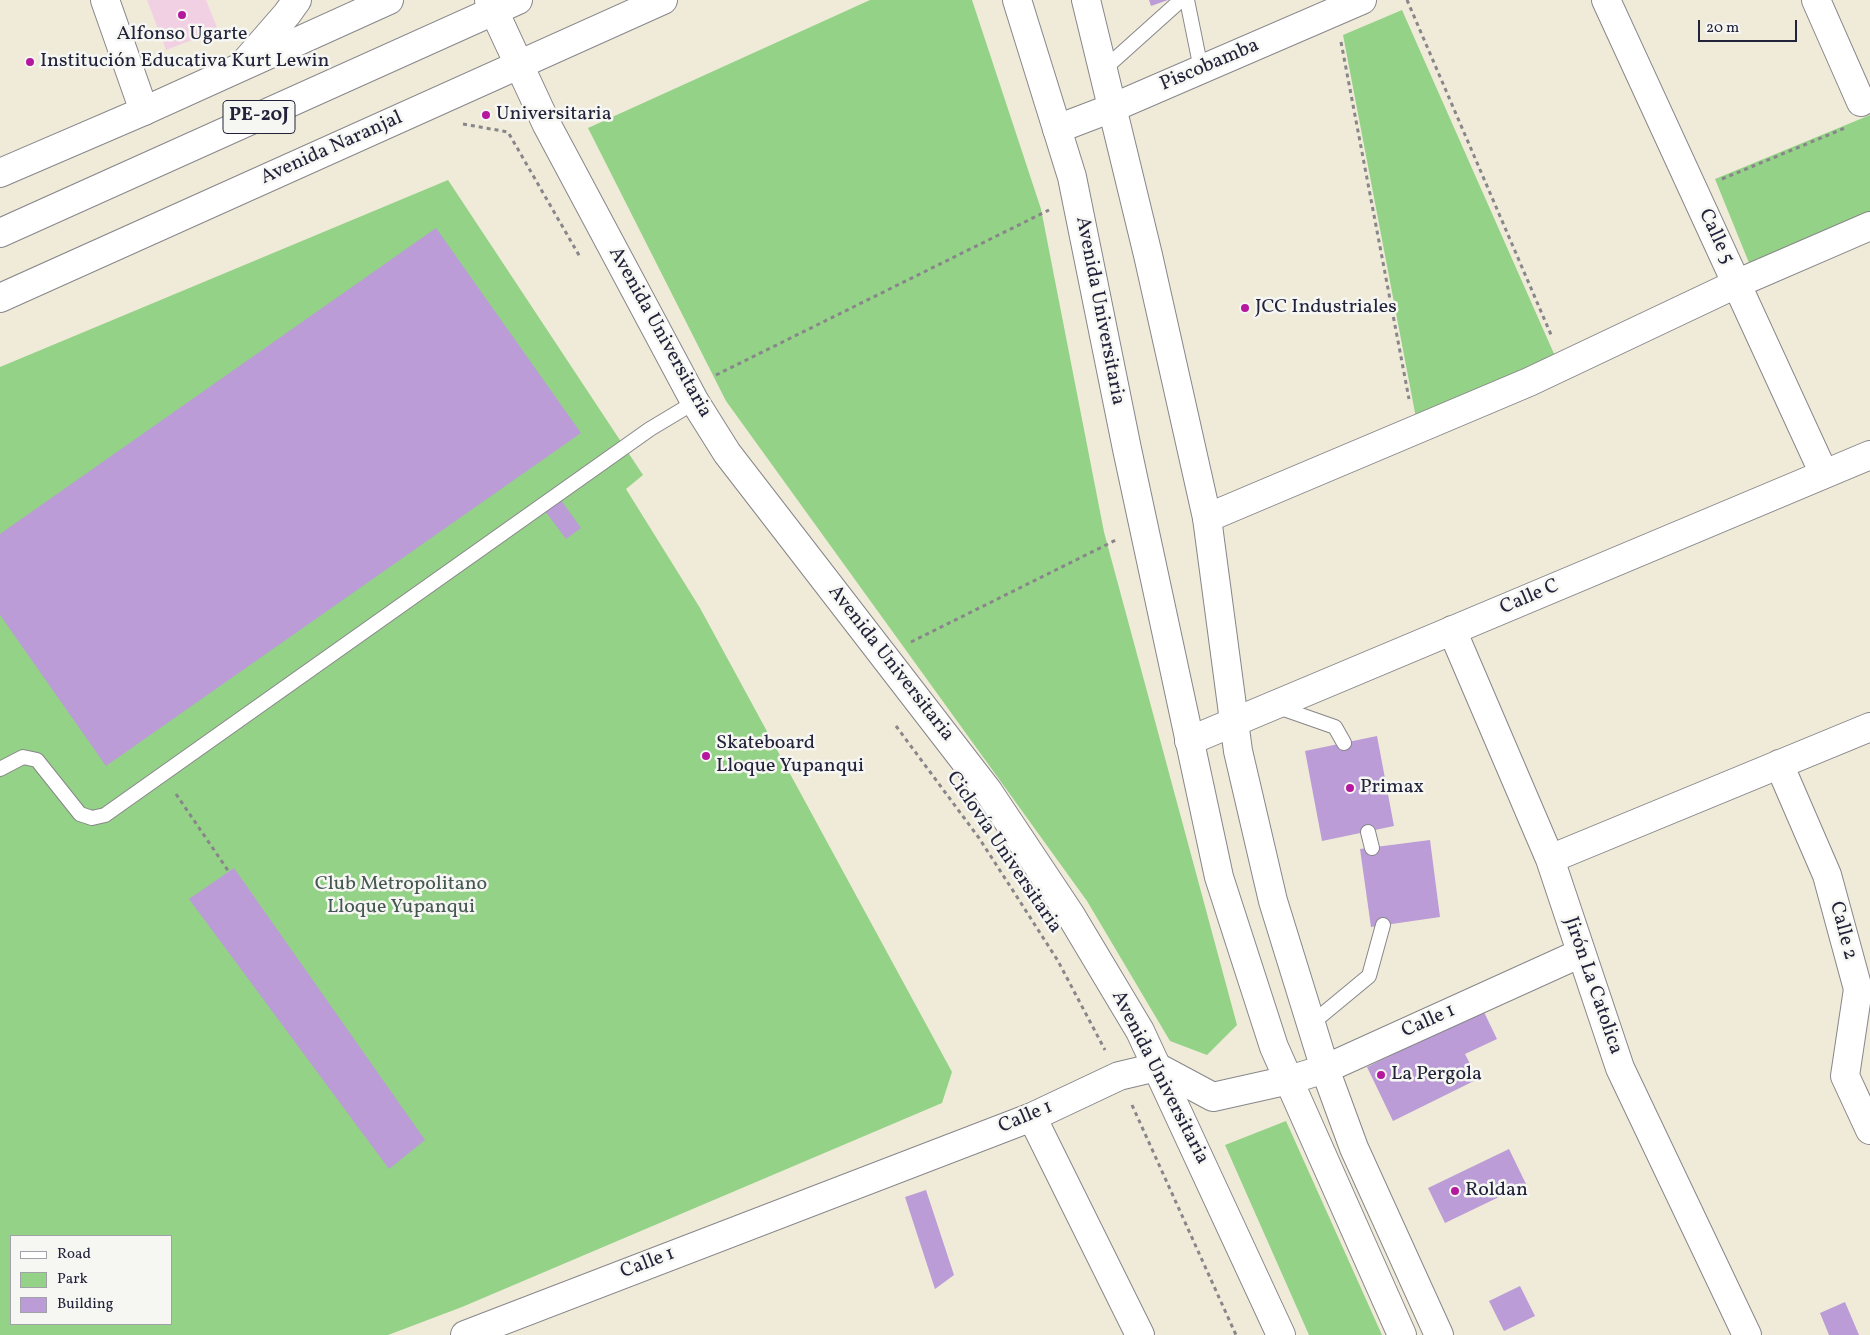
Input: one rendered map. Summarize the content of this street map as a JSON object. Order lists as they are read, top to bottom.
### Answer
{
  "streets": {
    "main road": [
      "Piscobamba",
      "PE-20J",
      "Avenida Naranjal",
      "Calle 5",
      "Avenida Universitaria",
      "Calle C",
      "Calle 2",
      "Jirón La Catolica",
      "Calle 1"
    ],
    "path": ["Ciclovía Universitaria"]
  },
  "crossings": [
    ["Piscobamba", "Avenida Universitaria"],
    ["PE-20J", "Avenida Universitaria"],
    ["Avenida Naranjal", "Avenida Universitaria"],
    ["Calle 5", "Calle C"],
    ["Avenida Universitaria", "Calle C"],
    ["Avenida Universitaria", "Calle 1"],
    ["Calle C", "Jirón La Catolica"],
    ["Ciclovía Universitaria", "Calle 1"],
    ["Jirón La Catolica", "Calle 1"]
  ],
  "parks": ["Club Metropolitano Lloque Yupanqui"],
  "places": [
    "Alfonso Ugarte",
    "Institución Educativa Kurt Lewin",
    "Universitaria",
    "JCC Industriales",
    "Skateboard Lloque Yupanqui",
    "Primax",
    "La Pergola",
    "Roldan"
  ],
  "legend": ["Road", "Park", "Building"],
  "scale_bar": "20 m"
}
